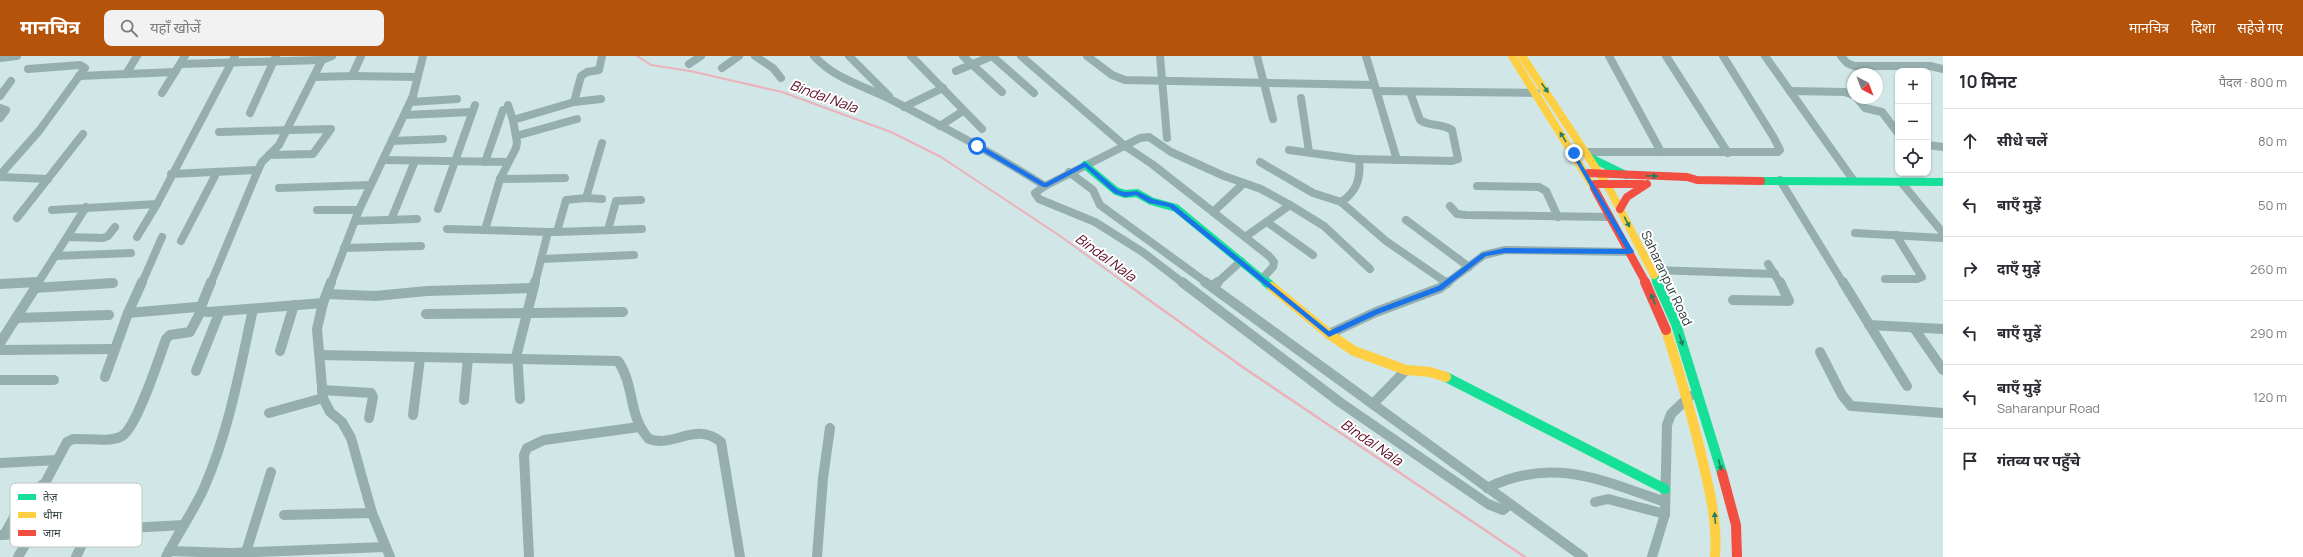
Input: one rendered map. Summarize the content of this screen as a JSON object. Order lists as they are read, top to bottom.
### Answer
{
  "streets": {
    "main road": ["Saharanpur Road"]
  },
  "water": ["Bindal Nala"],
  "legend": ["तेज़", "धीमा", "जाम"],
  "north": "bottom right",
  "page": {
    "header": "मानचित्र",
    "search": "यहाँ खोजें",
    "nav": ["मानचित्र", "दिशा", "सहेजे गए"],
    "heading": ["10 मिनट", "पैदल · 800 m"],
    "map_buttons": ["+", "−"],
    "list": [
      ["सीधे चलें", "80 m"],
      ["बाएँ मुड़ें", "50 m"],
      ["दाएँ मुड़ें", "260 m"],
      ["बाएँ मुड़ें", "290 m"],
      ["बाएँ मुड़ें", "Saharanpur Road", "120 m"],
      "गंतव्य पर पहुँचे"
    ]
  }
}
